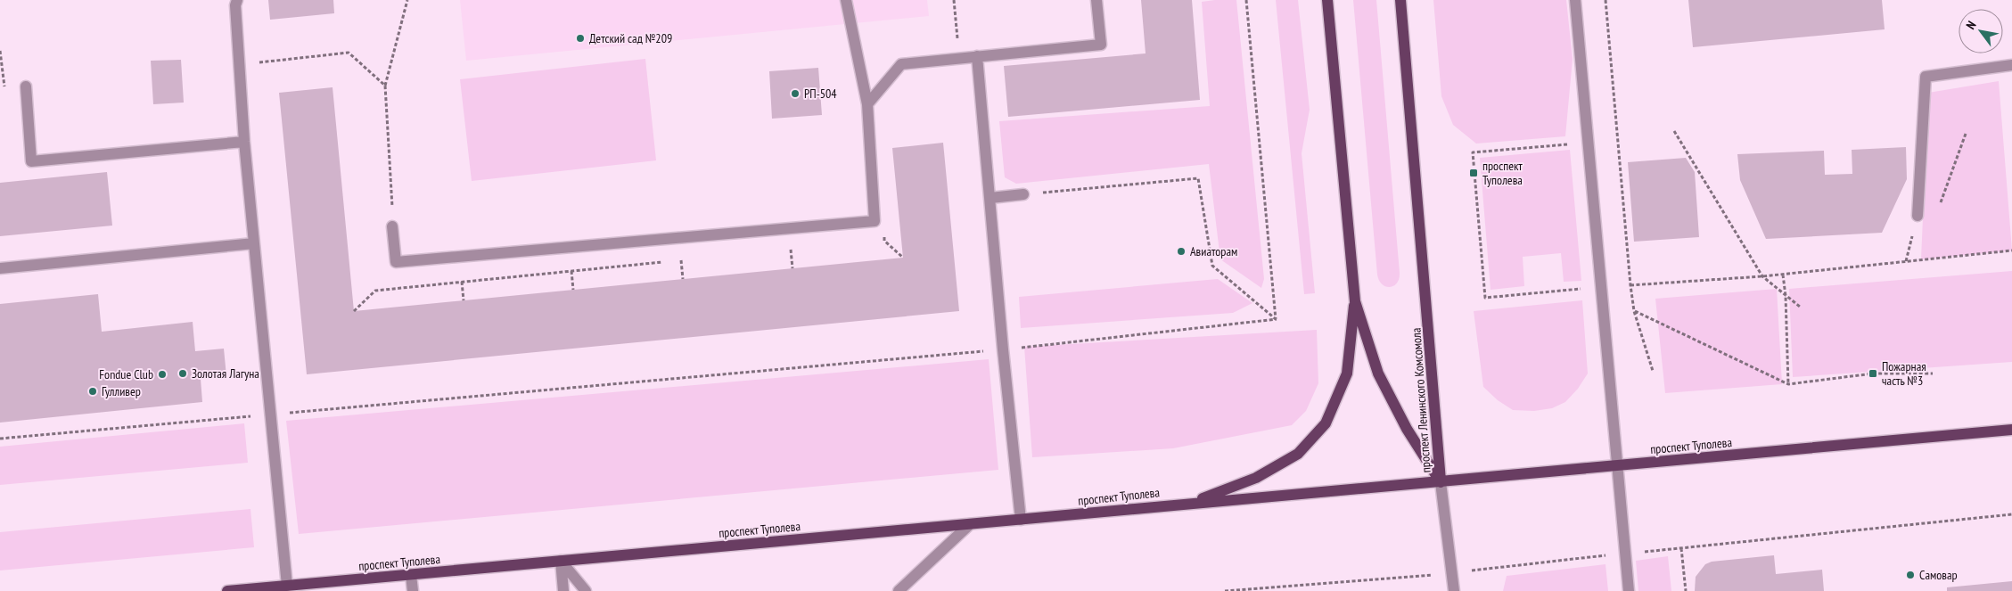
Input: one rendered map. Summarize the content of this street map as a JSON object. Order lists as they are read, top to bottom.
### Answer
{
  "streets": {
    "main road": ["проспект Ленинского Комсомола", "проспект Туполева"]
  },
  "crossings": [
    ["проспект Ленинского Комсомола", "проспект Туполева"]
  ],
  "places": {
    "other": [
      "Детский сад №209",
      "РП-504",
      "Авиаторам",
      "Золотая Лагуна",
      "Fondue Club",
      "Гулливер",
      "Самовар"
    ],
    "transit": ["проспект Туполева", "Пожарная часть №3"]
  },
  "north": "top left"
}
